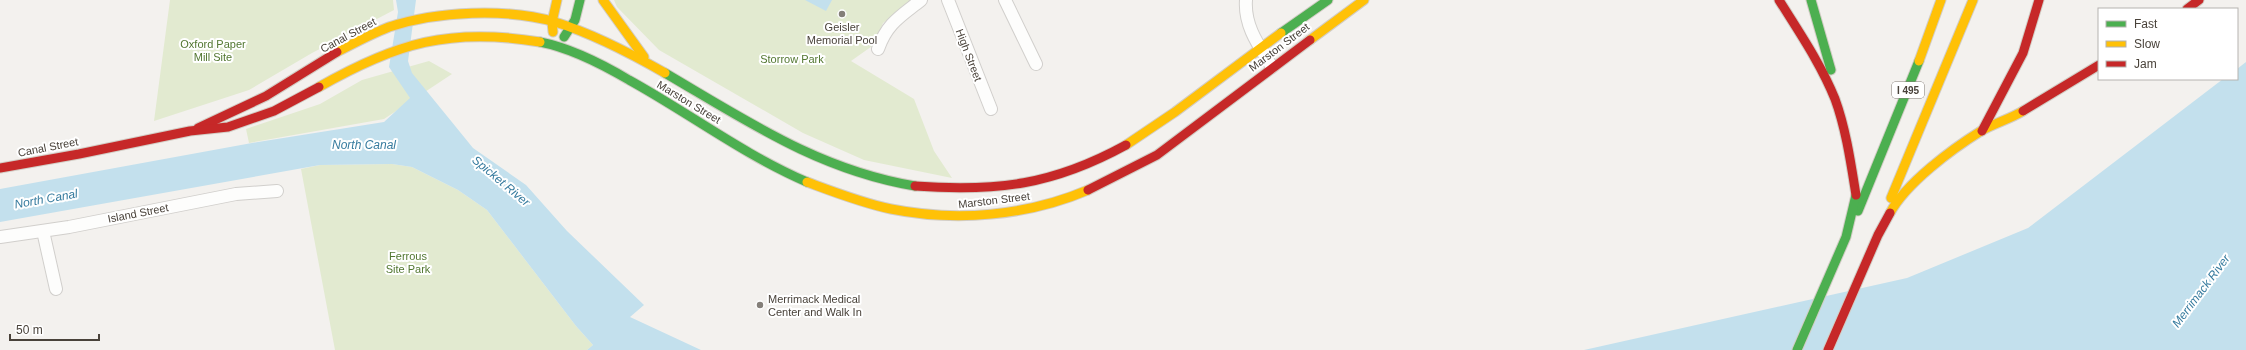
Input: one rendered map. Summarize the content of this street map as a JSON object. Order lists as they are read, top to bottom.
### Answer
{
  "streets": {
    "main road": ["Canal Street", "Marston Street", "I 495"],
    "street": ["High Street", "Island Street"]
  },
  "crossings": [
    ["Canal Street", "Marston Street"]
  ],
  "water": ["North Canal", "Spicket River", "Merrimack River"],
  "parks": ["Oxford Paper Mill Site", "Storrow Park", "Ferrous Site Park"],
  "places": ["Geisler Memorial Pool", "Merrimack Medical Center and Walk In"],
  "legend": ["Fast", "Slow", "Jam"],
  "scale_bar": "50 m"
}
